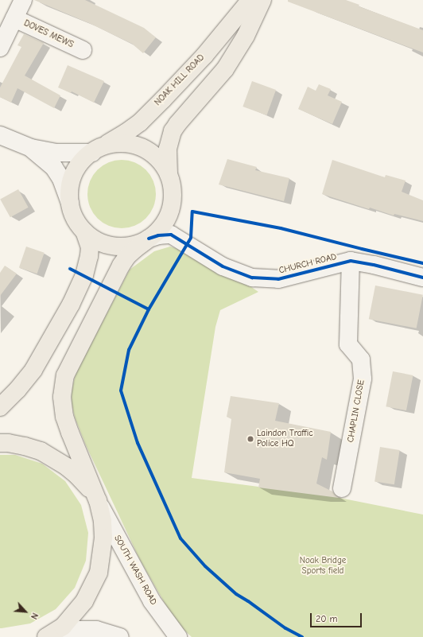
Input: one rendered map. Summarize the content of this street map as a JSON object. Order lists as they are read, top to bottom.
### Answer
{
  "streets": {
    "main road": ["NOAK HILL ROAD"],
    "street": [
      "DOVES MEWS",
      "CHURCH ROAD",
      "CHAPLIN CLOSE",
      "SOUTH WASH ROAD"
    ]
  },
  "crossings": [
    ["NOAK HILL ROAD", "CHURCH ROAD"],
    ["CHURCH ROAD", "CHAPLIN CLOSE"]
  ],
  "parks": ["Noak Bridge Sports field"],
  "places": ["Laindon Traffic Police HQ"],
  "scale_bar": "20 m",
  "north": "bottom right"
}
